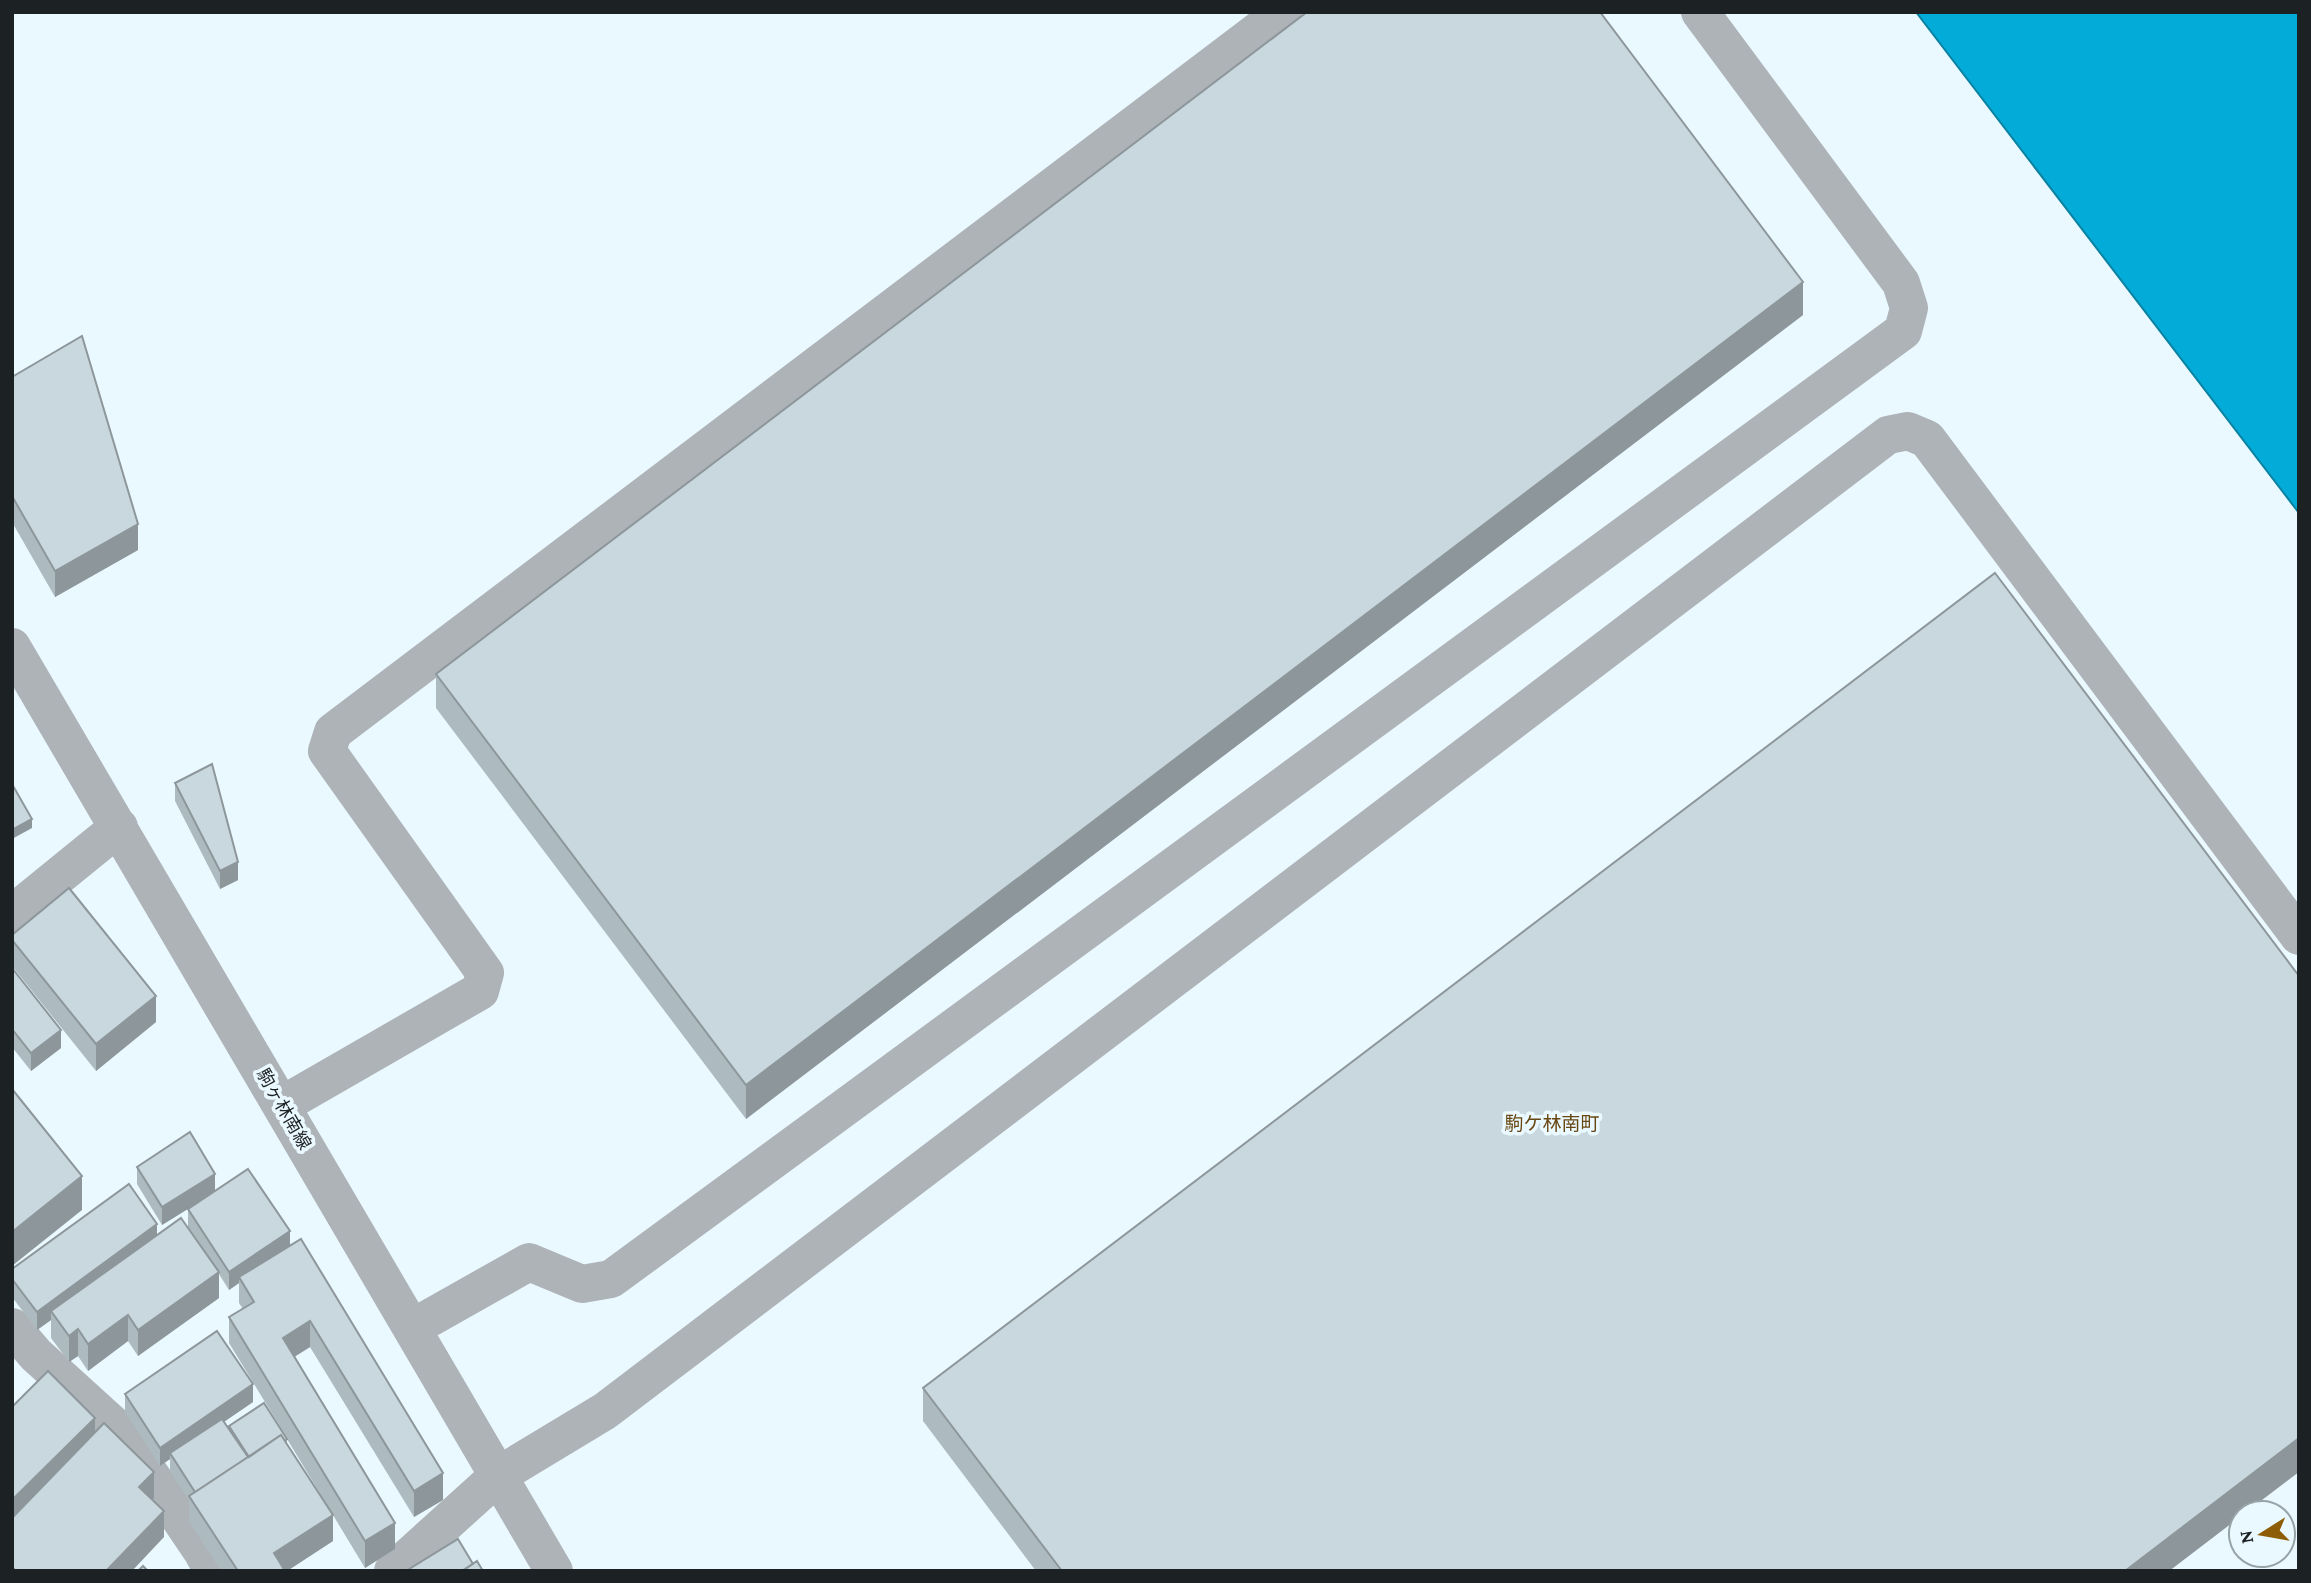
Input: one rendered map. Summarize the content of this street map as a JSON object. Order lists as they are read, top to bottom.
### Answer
{
  "streets": {
    "street": ["駒ヶ林南線"]
  },
  "districts": ["駒ケ林南町"],
  "north": "left"
}
